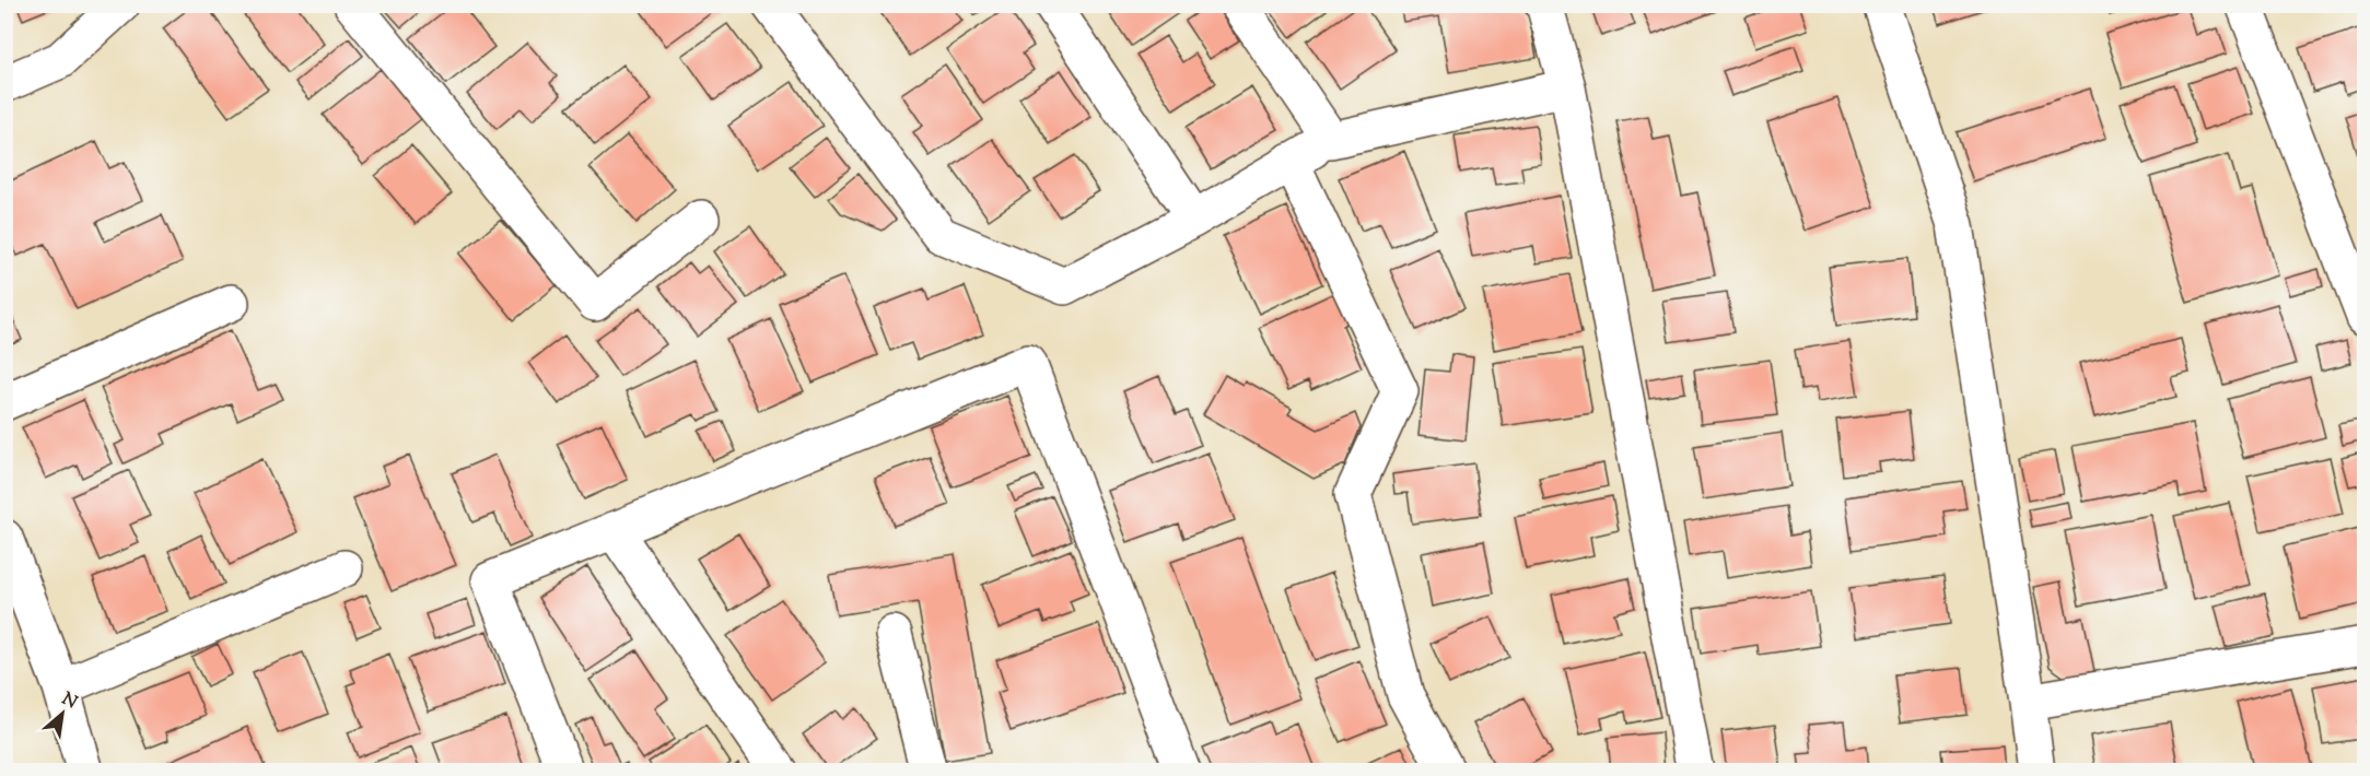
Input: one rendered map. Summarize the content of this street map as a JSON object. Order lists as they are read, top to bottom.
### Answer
{
  "north": "top right"
}
